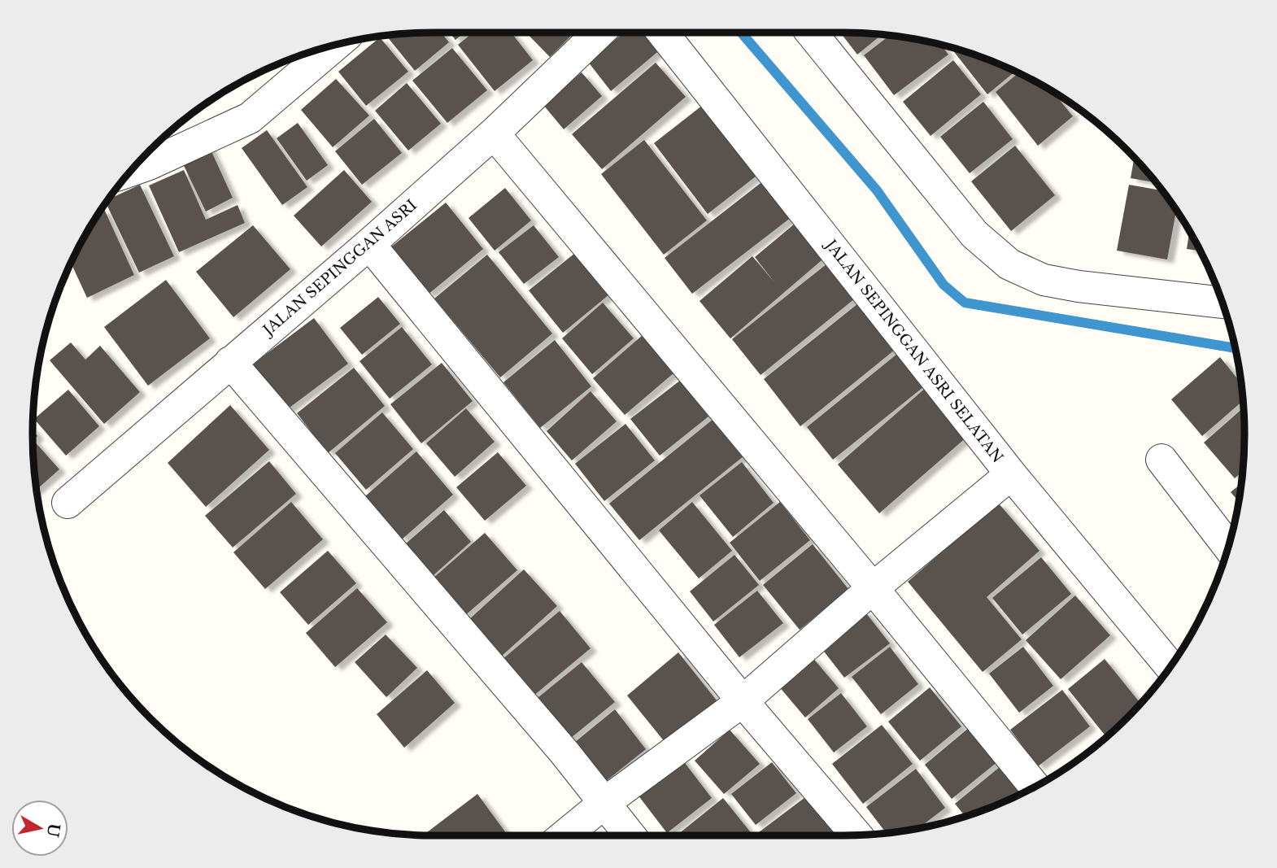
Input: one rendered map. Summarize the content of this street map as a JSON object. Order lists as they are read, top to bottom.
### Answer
{
  "streets": {
    "street": ["JALAN SEPINGGAN ASRI", "JALAN SEPINGGAN ASRI SELATAN"]
  },
  "north": "right"
}
